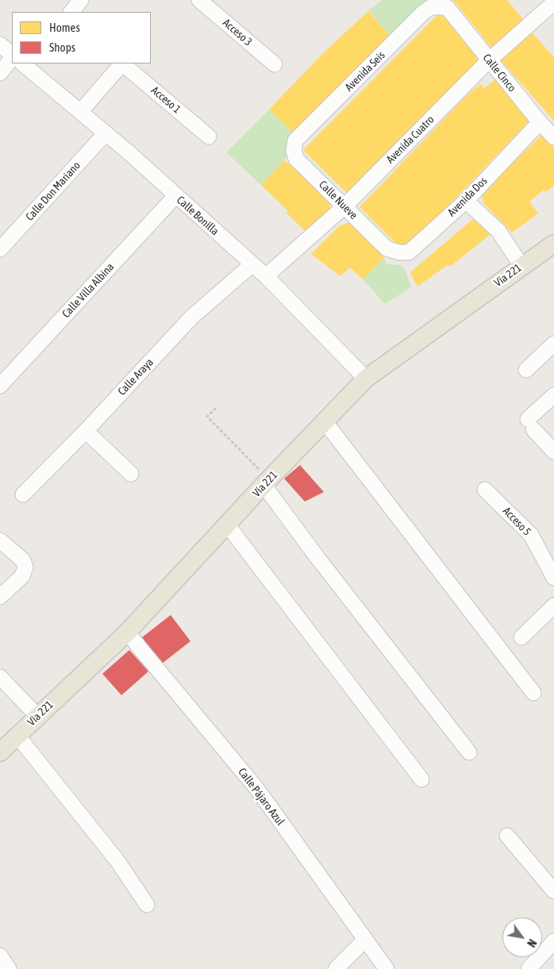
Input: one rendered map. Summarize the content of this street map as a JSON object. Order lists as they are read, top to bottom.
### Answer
{
  "streets": {
    "main road": ["Vía 221"],
    "street": [
      "Acceso 3",
      "Avenida Seis",
      "Calle Cinco",
      "Acceso 1",
      "Avenida Cuatro",
      "Calle Don Mariano",
      "Avenida Dos",
      "Calle Nueve",
      "Calle Bonilla",
      "Calle Villa Albina",
      "Calle Araya",
      "Acceso 5",
      "Calle Pájaro Azul"
    ]
  },
  "crossings": [
    ["Avenida Seis", "Calle Cinco"],
    ["Avenida Seis", "Calle Nueve"],
    ["Calle Cinco", "Avenida Cuatro"],
    ["Calle Cinco", "Avenida Dos"],
    ["Acceso 1", "Calle Bonilla"],
    ["Avenida Cuatro", "Calle Nueve"],
    ["Avenida Cuatro", "Calle Bonilla"],
    ["Calle Don Mariano", "Calle Bonilla"],
    ["Avenida Dos", "Calle Nueve"],
    ["Calle Bonilla", "Vía 221"],
    ["Calle Bonilla", "Calle Villa Albina"],
    ["Calle Bonilla", "Calle Araya"],
    ["Vía 221", "Calle Pájaro Azul"]
  ],
  "legend": ["Homes", "Shops"],
  "north": "bottom right"
}
